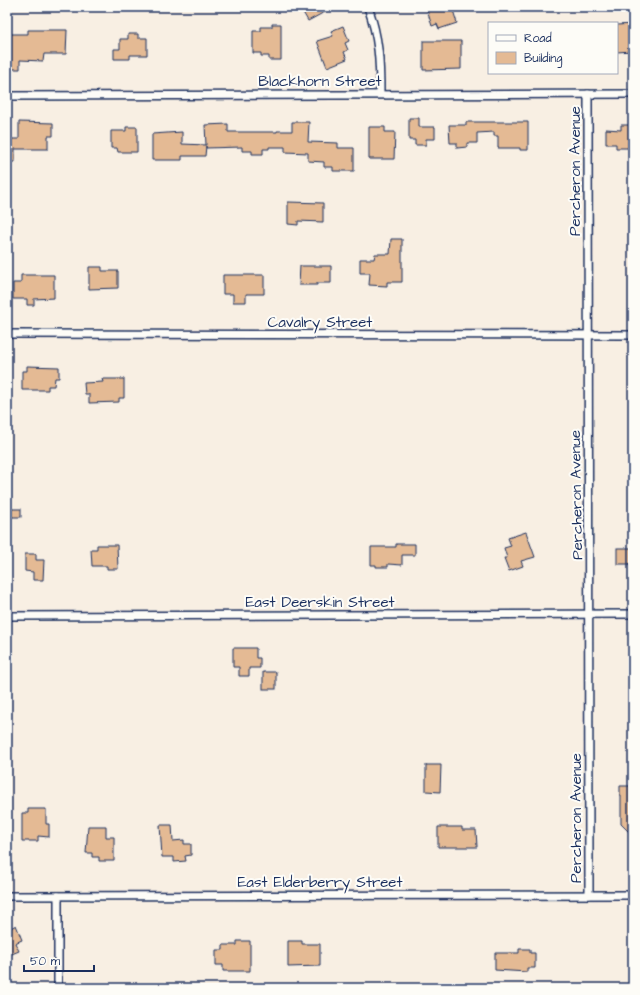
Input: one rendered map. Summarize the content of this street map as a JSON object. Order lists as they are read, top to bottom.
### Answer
{
  "streets": {
    "street": [
      "Blackhorn Street",
      "Percheron Avenue",
      "Cavalry Street",
      "East Deerskin Street",
      "East Elderberry Street"
    ]
  },
  "crossings": [
    ["Blackhorn Street", "Percheron Avenue"],
    ["Percheron Avenue", "Cavalry Street"],
    ["Percheron Avenue", "East Deerskin Street"],
    ["Percheron Avenue", "East Elderberry Street"]
  ],
  "legend": ["Road", "Building"],
  "scale_bar": "50 m"
}
